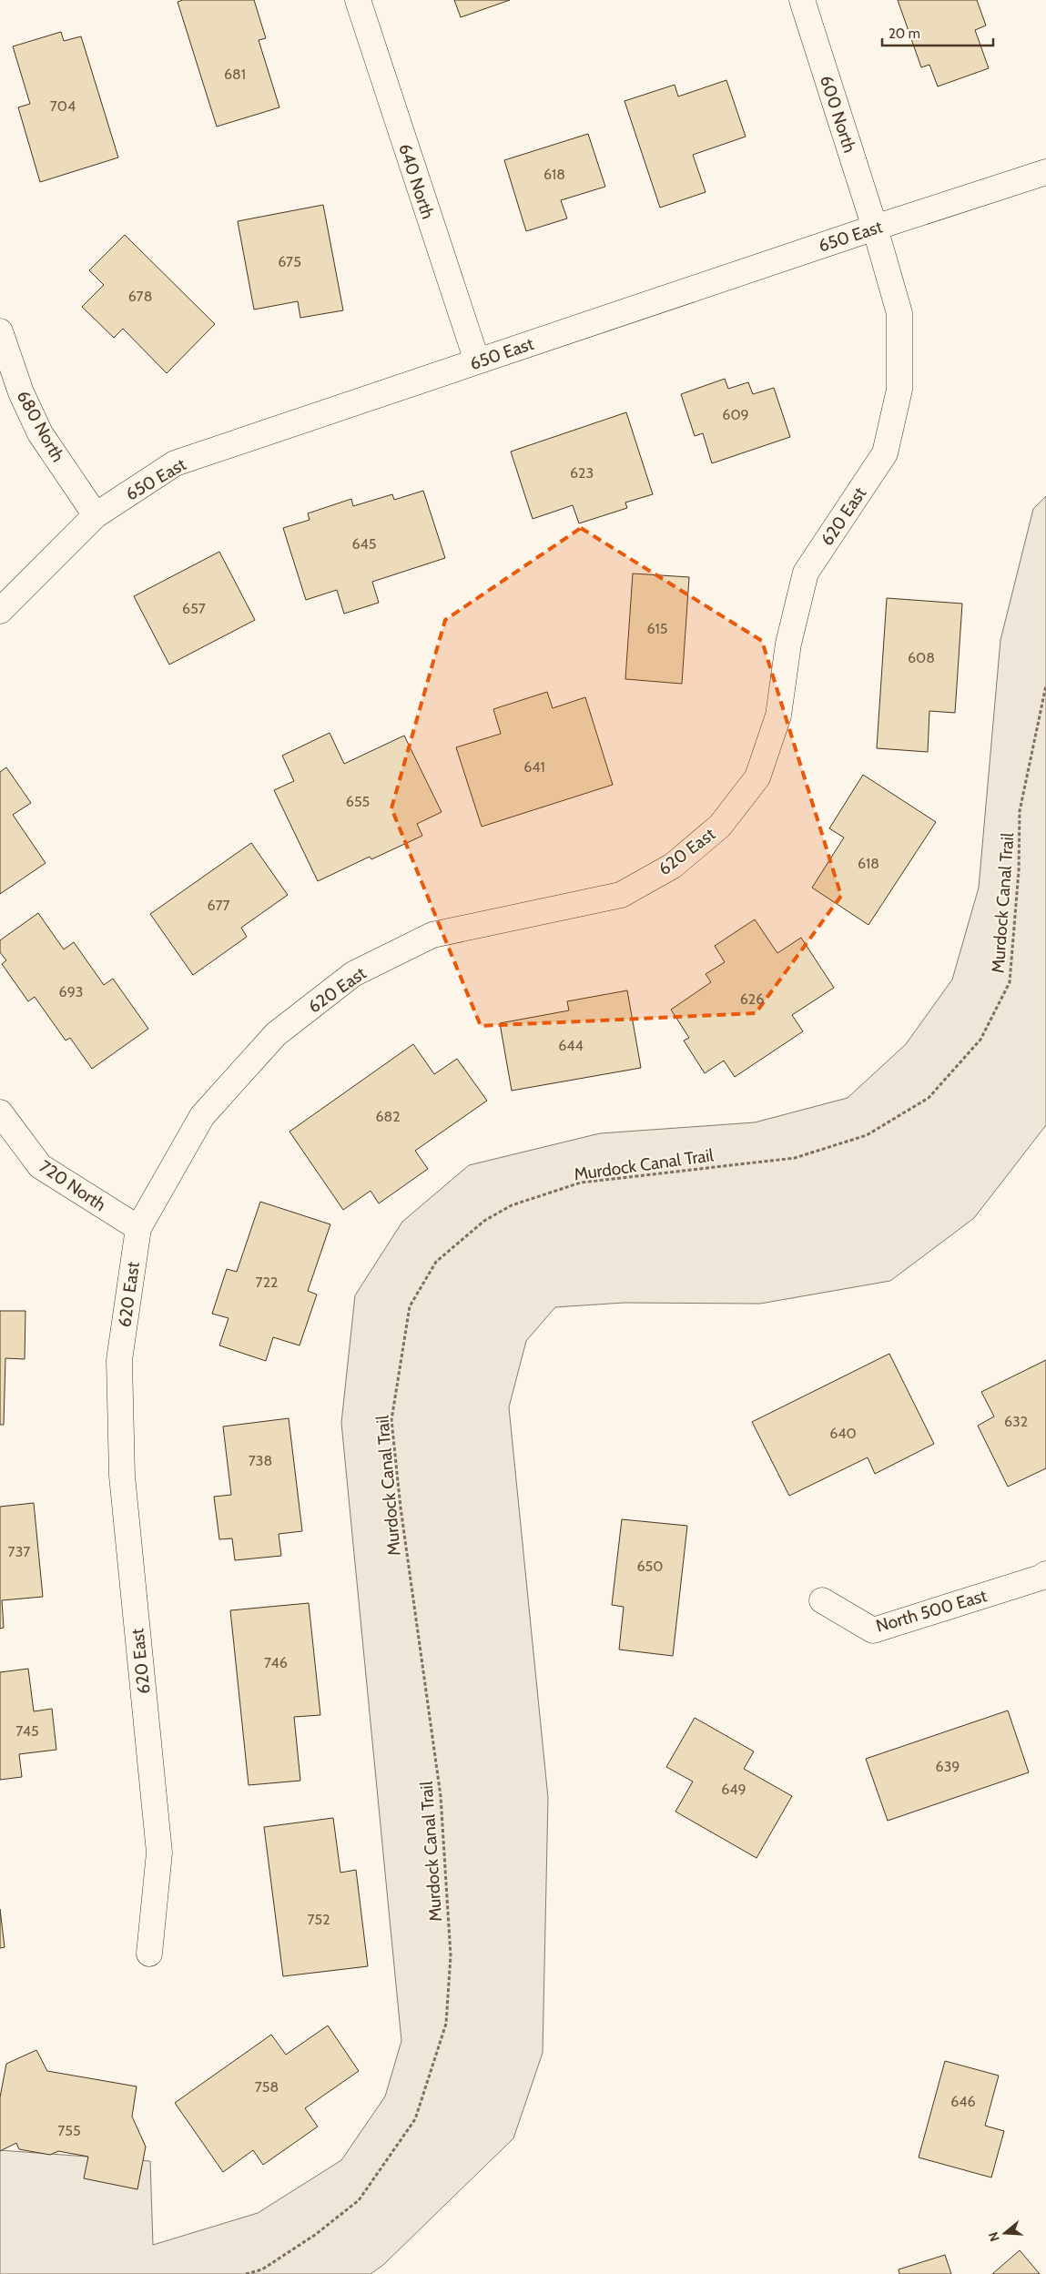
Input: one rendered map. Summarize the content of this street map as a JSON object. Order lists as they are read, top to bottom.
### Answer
{
  "streets": {
    "street": [
      "600 North",
      "640 North",
      "650 East",
      "680 North",
      "620 East",
      "720 North",
      "North 500 East"
    ],
    "path": ["Murdock Canal Trail"]
  },
  "crossings": [
    ["600 North", "650 East"],
    ["600 North", "620 East"],
    ["640 North", "650 East"],
    ["650 East", "680 North"],
    ["650 East", "620 East"],
    ["620 East", "720 North"]
  ],
  "house_numbers": [
    "681",
    "704",
    "618",
    "675",
    "678",
    "609",
    "623",
    "645",
    "657",
    "615",
    "608",
    "641",
    "655",
    "618",
    "677",
    "693",
    "626",
    "644",
    "682",
    "722",
    "632",
    "640",
    "738",
    "737",
    "650",
    "746",
    "745",
    "639",
    "649",
    "752",
    "758",
    "646",
    "755"
  ],
  "scale_bar": "20 m",
  "north": "left"
}
